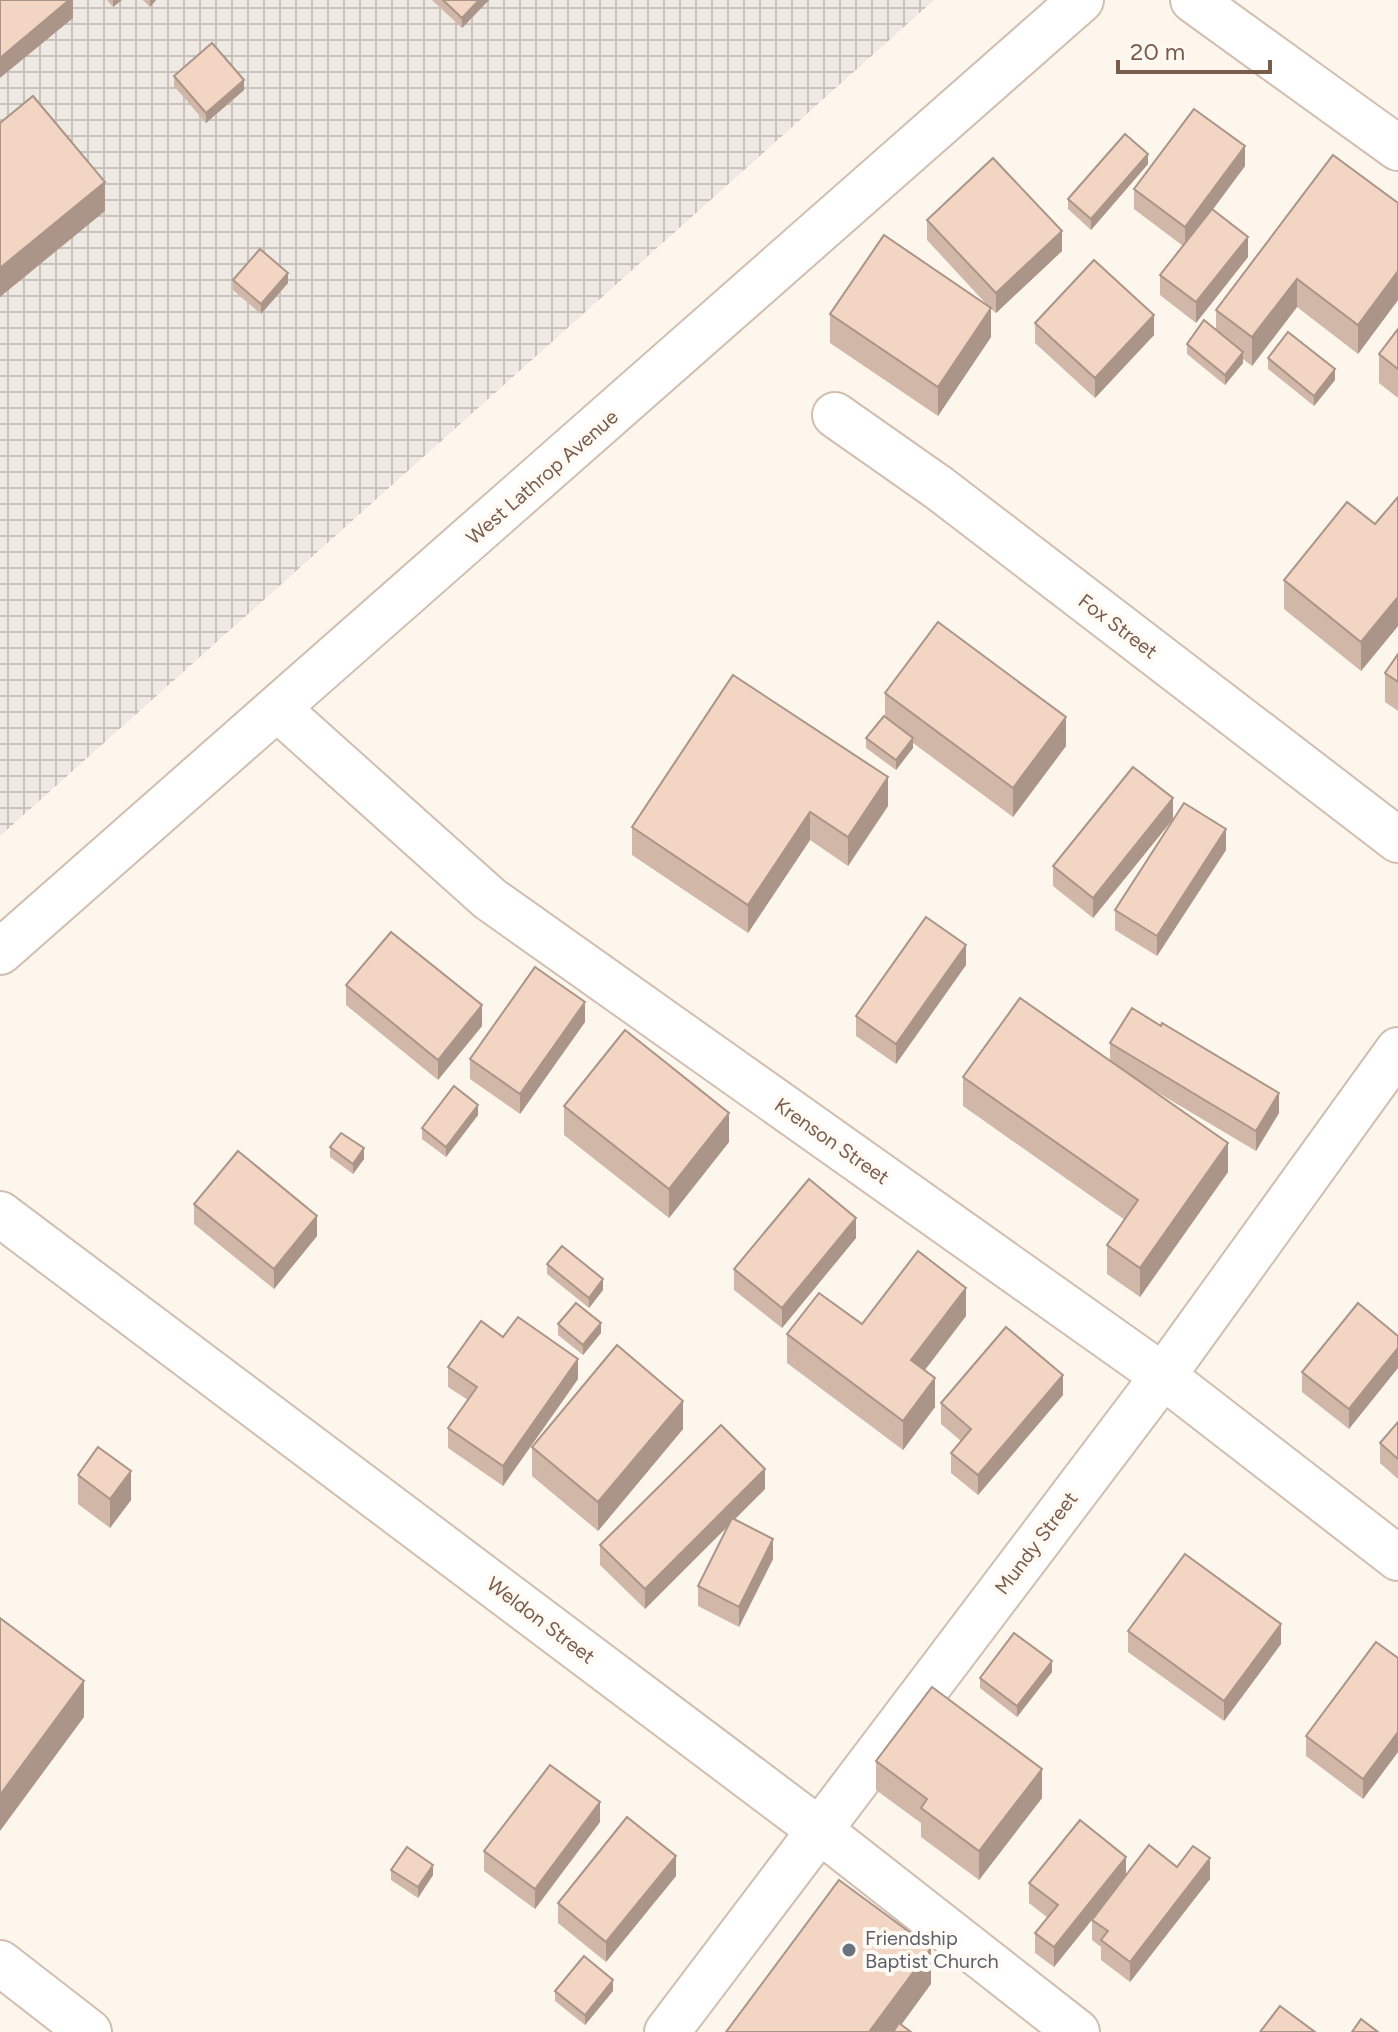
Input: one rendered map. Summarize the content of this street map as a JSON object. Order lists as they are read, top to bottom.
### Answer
{
  "streets": {
    "street": [
      "West Lathrop Avenue",
      "Fox Street",
      "Krenson Street",
      "Mundy Street",
      "Weldon Street"
    ]
  },
  "crossings": [
    ["West Lathrop Avenue", "Krenson Street"],
    ["Krenson Street", "Mundy Street"],
    ["Mundy Street", "Weldon Street"]
  ],
  "places": ["Friendship Baptist Church"],
  "scale_bar": "20 m"
}
